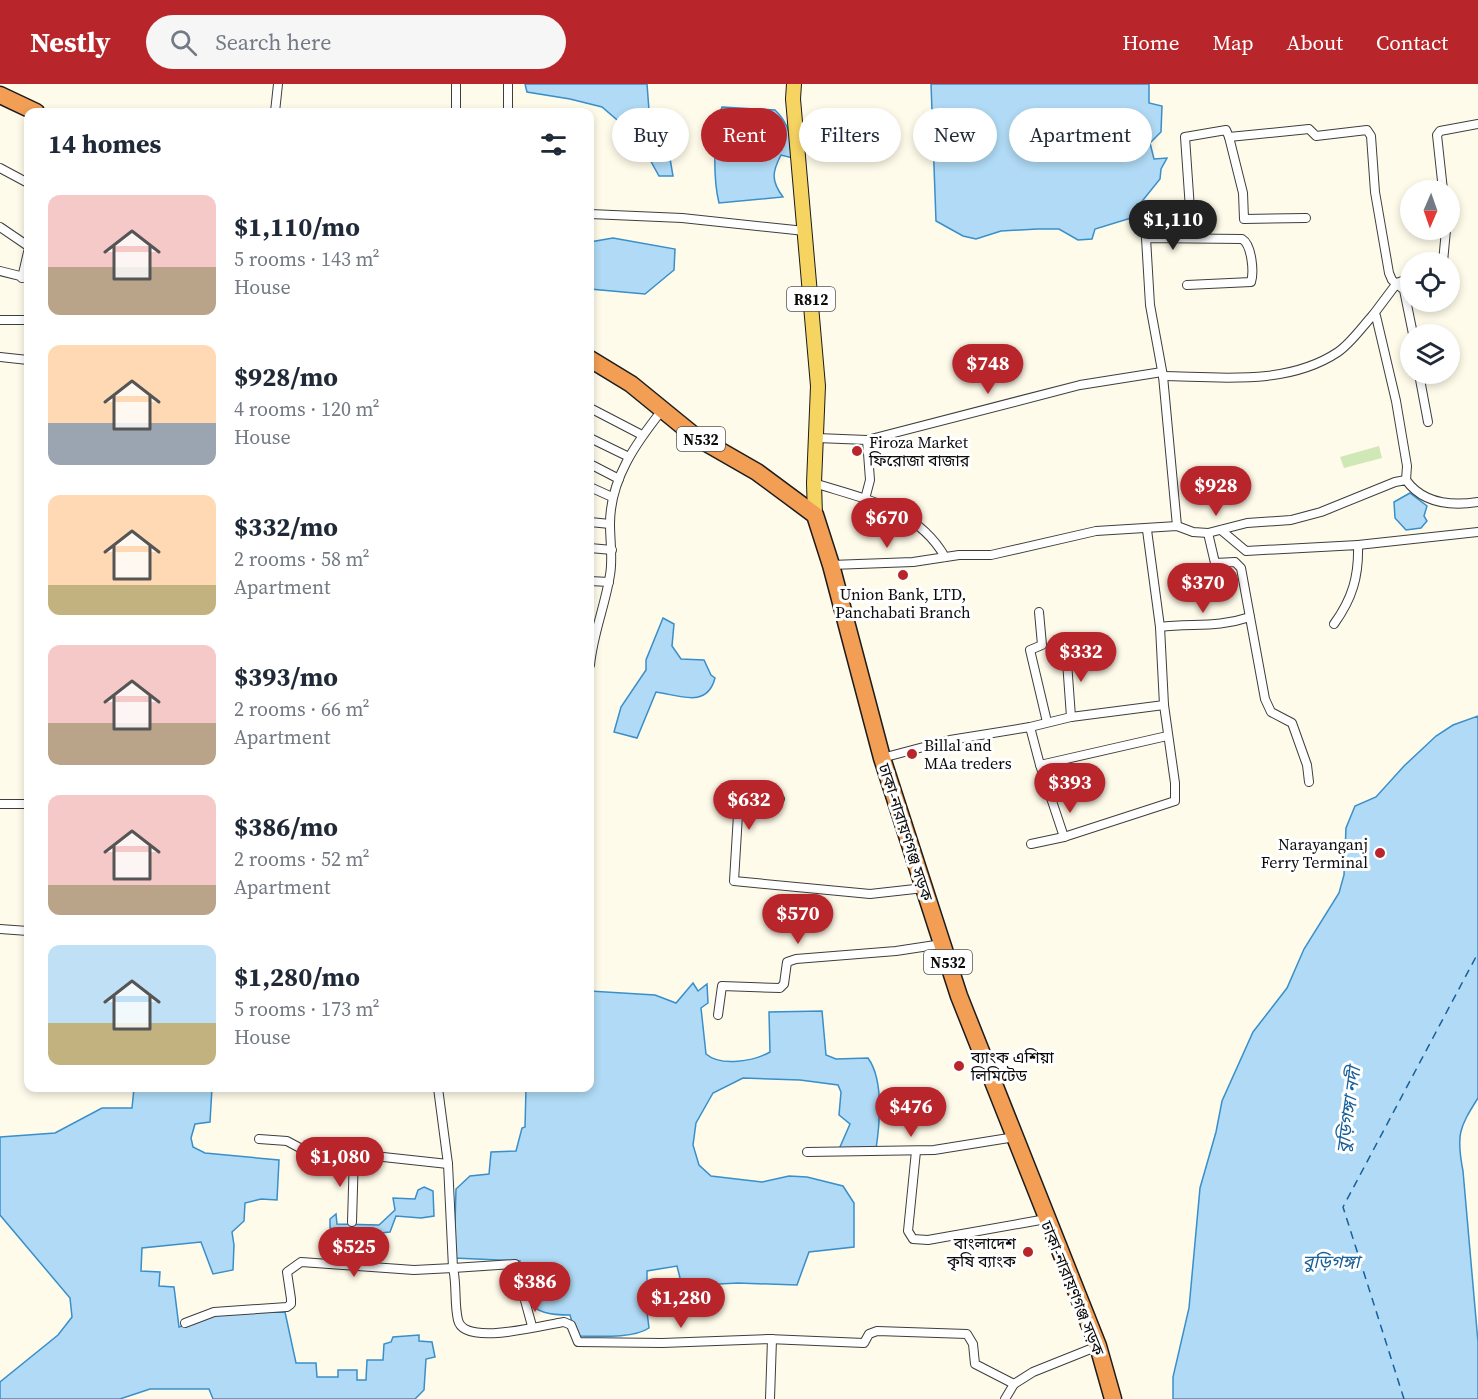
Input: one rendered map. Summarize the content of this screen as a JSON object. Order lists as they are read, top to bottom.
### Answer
{
  "streets": {
    "highway": ["N532", "ঢাকা-নারায়ণগঞ্জ সড়ক"],
    "main road": ["R812"]
  },
  "crossings": [
    ["R812", "N532"],
    ["R812", "ঢাকা-নারায়ণগঞ্জ সড়ক"],
    ["N532", "ঢাকা-নারায়ণগঞ্জ সড়ক"]
  ],
  "water": ["বুড়িগঙ্গা নদী", "বুড়িগঙ্গা"],
  "places": [
    "Firoza Market ফিরোজা বাজার",
    "Union Bank, LTD, Panchabati Branch",
    "Billal and MAa treders",
    "Narayanganj Ferry Terminal",
    "ব্যাংক এশিয়া লিমিটেড",
    "বাংলাদেশ কৃষি ব্যাংক"
  ],
  "north": "bottom",
  "page": {
    "header": "Nestly",
    "search": "Search here",
    "nav": [
      "Home",
      "Map",
      "About",
      "Contact"
    ],
    "chip": [
      "Buy",
      "Rent",
      "Filters",
      "New",
      "Apartment"
    ],
    "heading": "14 homes",
    "list": [
      {
        "name": "$1,110/mo",
        "note": "5 rooms · 143 m² · House"
      },
      {
        "name": "$928/mo",
        "note": "4 rooms · 120 m² · House"
      },
      {
        "name": "$332/mo",
        "note": "2 rooms · 58 m² · Apartment"
      },
      {
        "name": "$393/mo",
        "note": "2 rooms · 66 m² · Apartment"
      },
      {
        "name": "$386/mo",
        "note": "2 rooms · 52 m² · Apartment"
      },
      {
        "name": "$1,280/mo",
        "note": "5 rooms · 173 m² · House"
      }
    ],
    "price": [
      "$1,110",
      "$748",
      "$928",
      "$670",
      "$370",
      "$332",
      "$393",
      "$632",
      "$570",
      "$476",
      "$1,080",
      "$525",
      "$386",
      "$1,280"
    ]
  }
}
